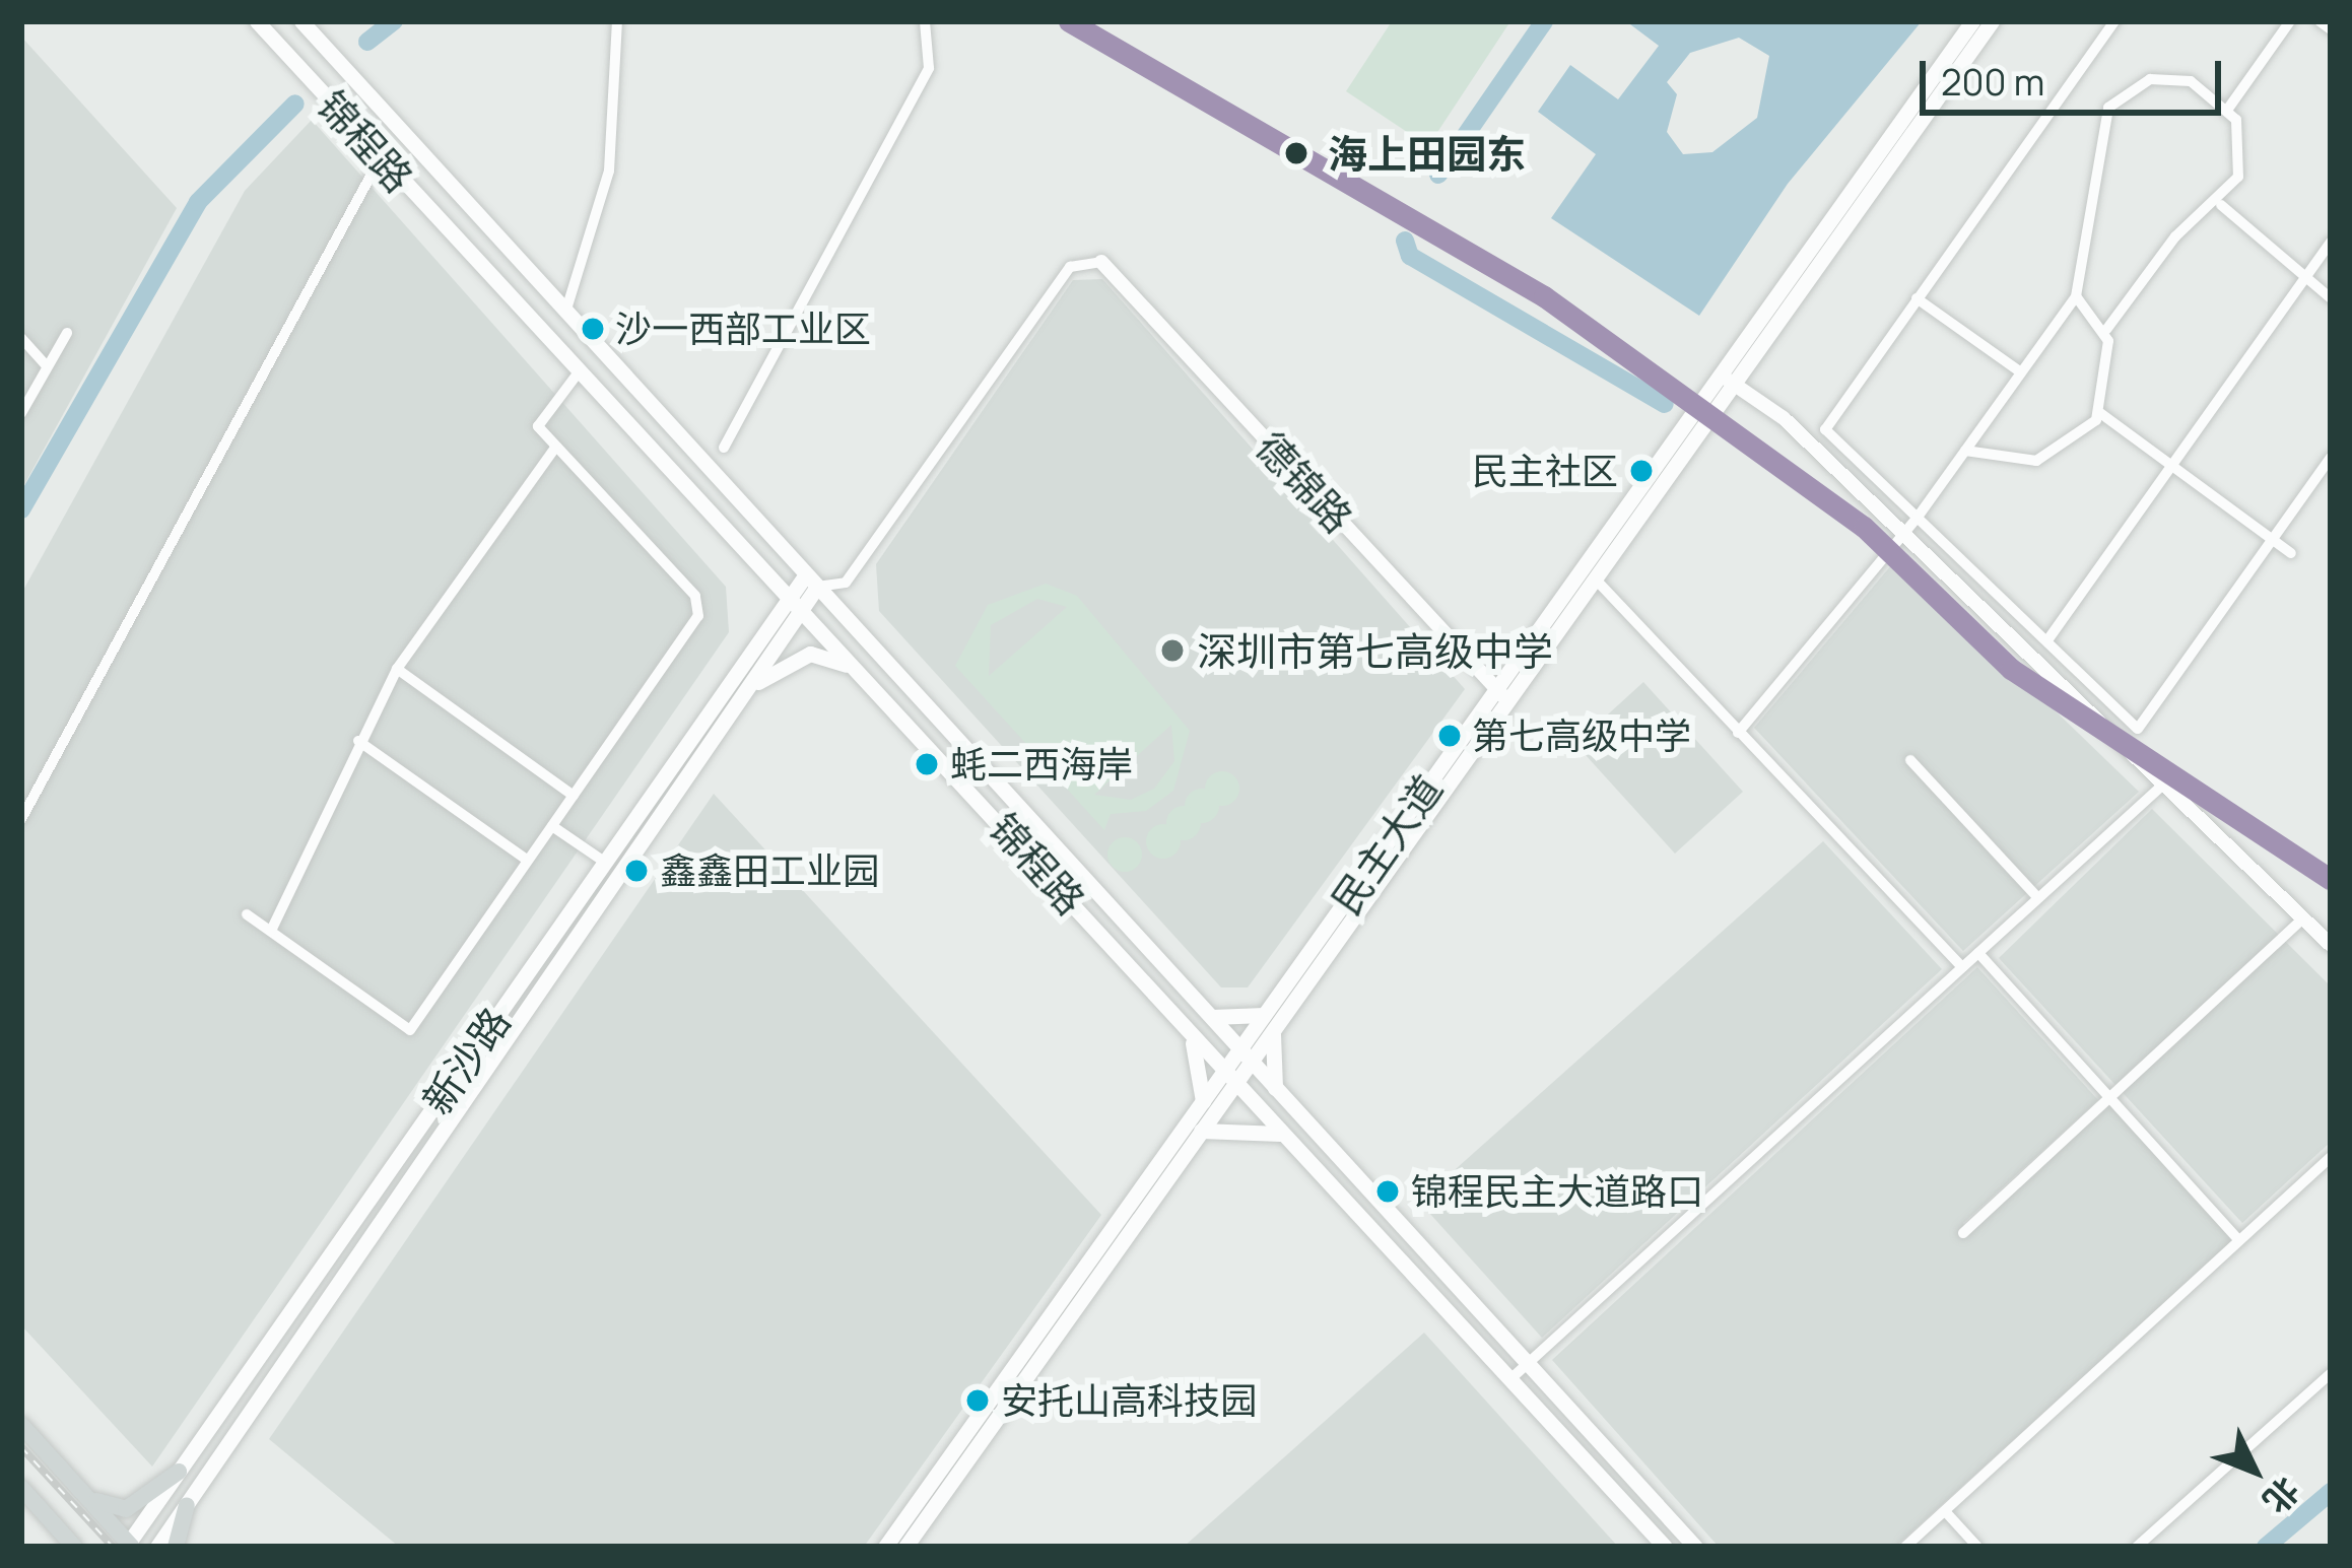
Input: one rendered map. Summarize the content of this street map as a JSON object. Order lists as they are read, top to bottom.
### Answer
{
  "streets": {
    "main road": ["锦程路", "民主大道", "新沙路"],
    "street": ["德锦路"]
  },
  "crossings": [
    ["锦程路", "民主大道"],
    ["锦程路", "新沙路"],
    ["德锦路", "民主大道"]
  ],
  "places": [
    "海上田园东",
    "沙一西部工业区",
    "民主社区",
    "深圳市第七高级中学",
    "第七高级中学",
    "蚝二西海岸",
    "鑫鑫田工业园",
    "锦程民主大道路口",
    "安托山高科技园"
  ],
  "scale_bar": "200 m",
  "north": "bottom right"
}
